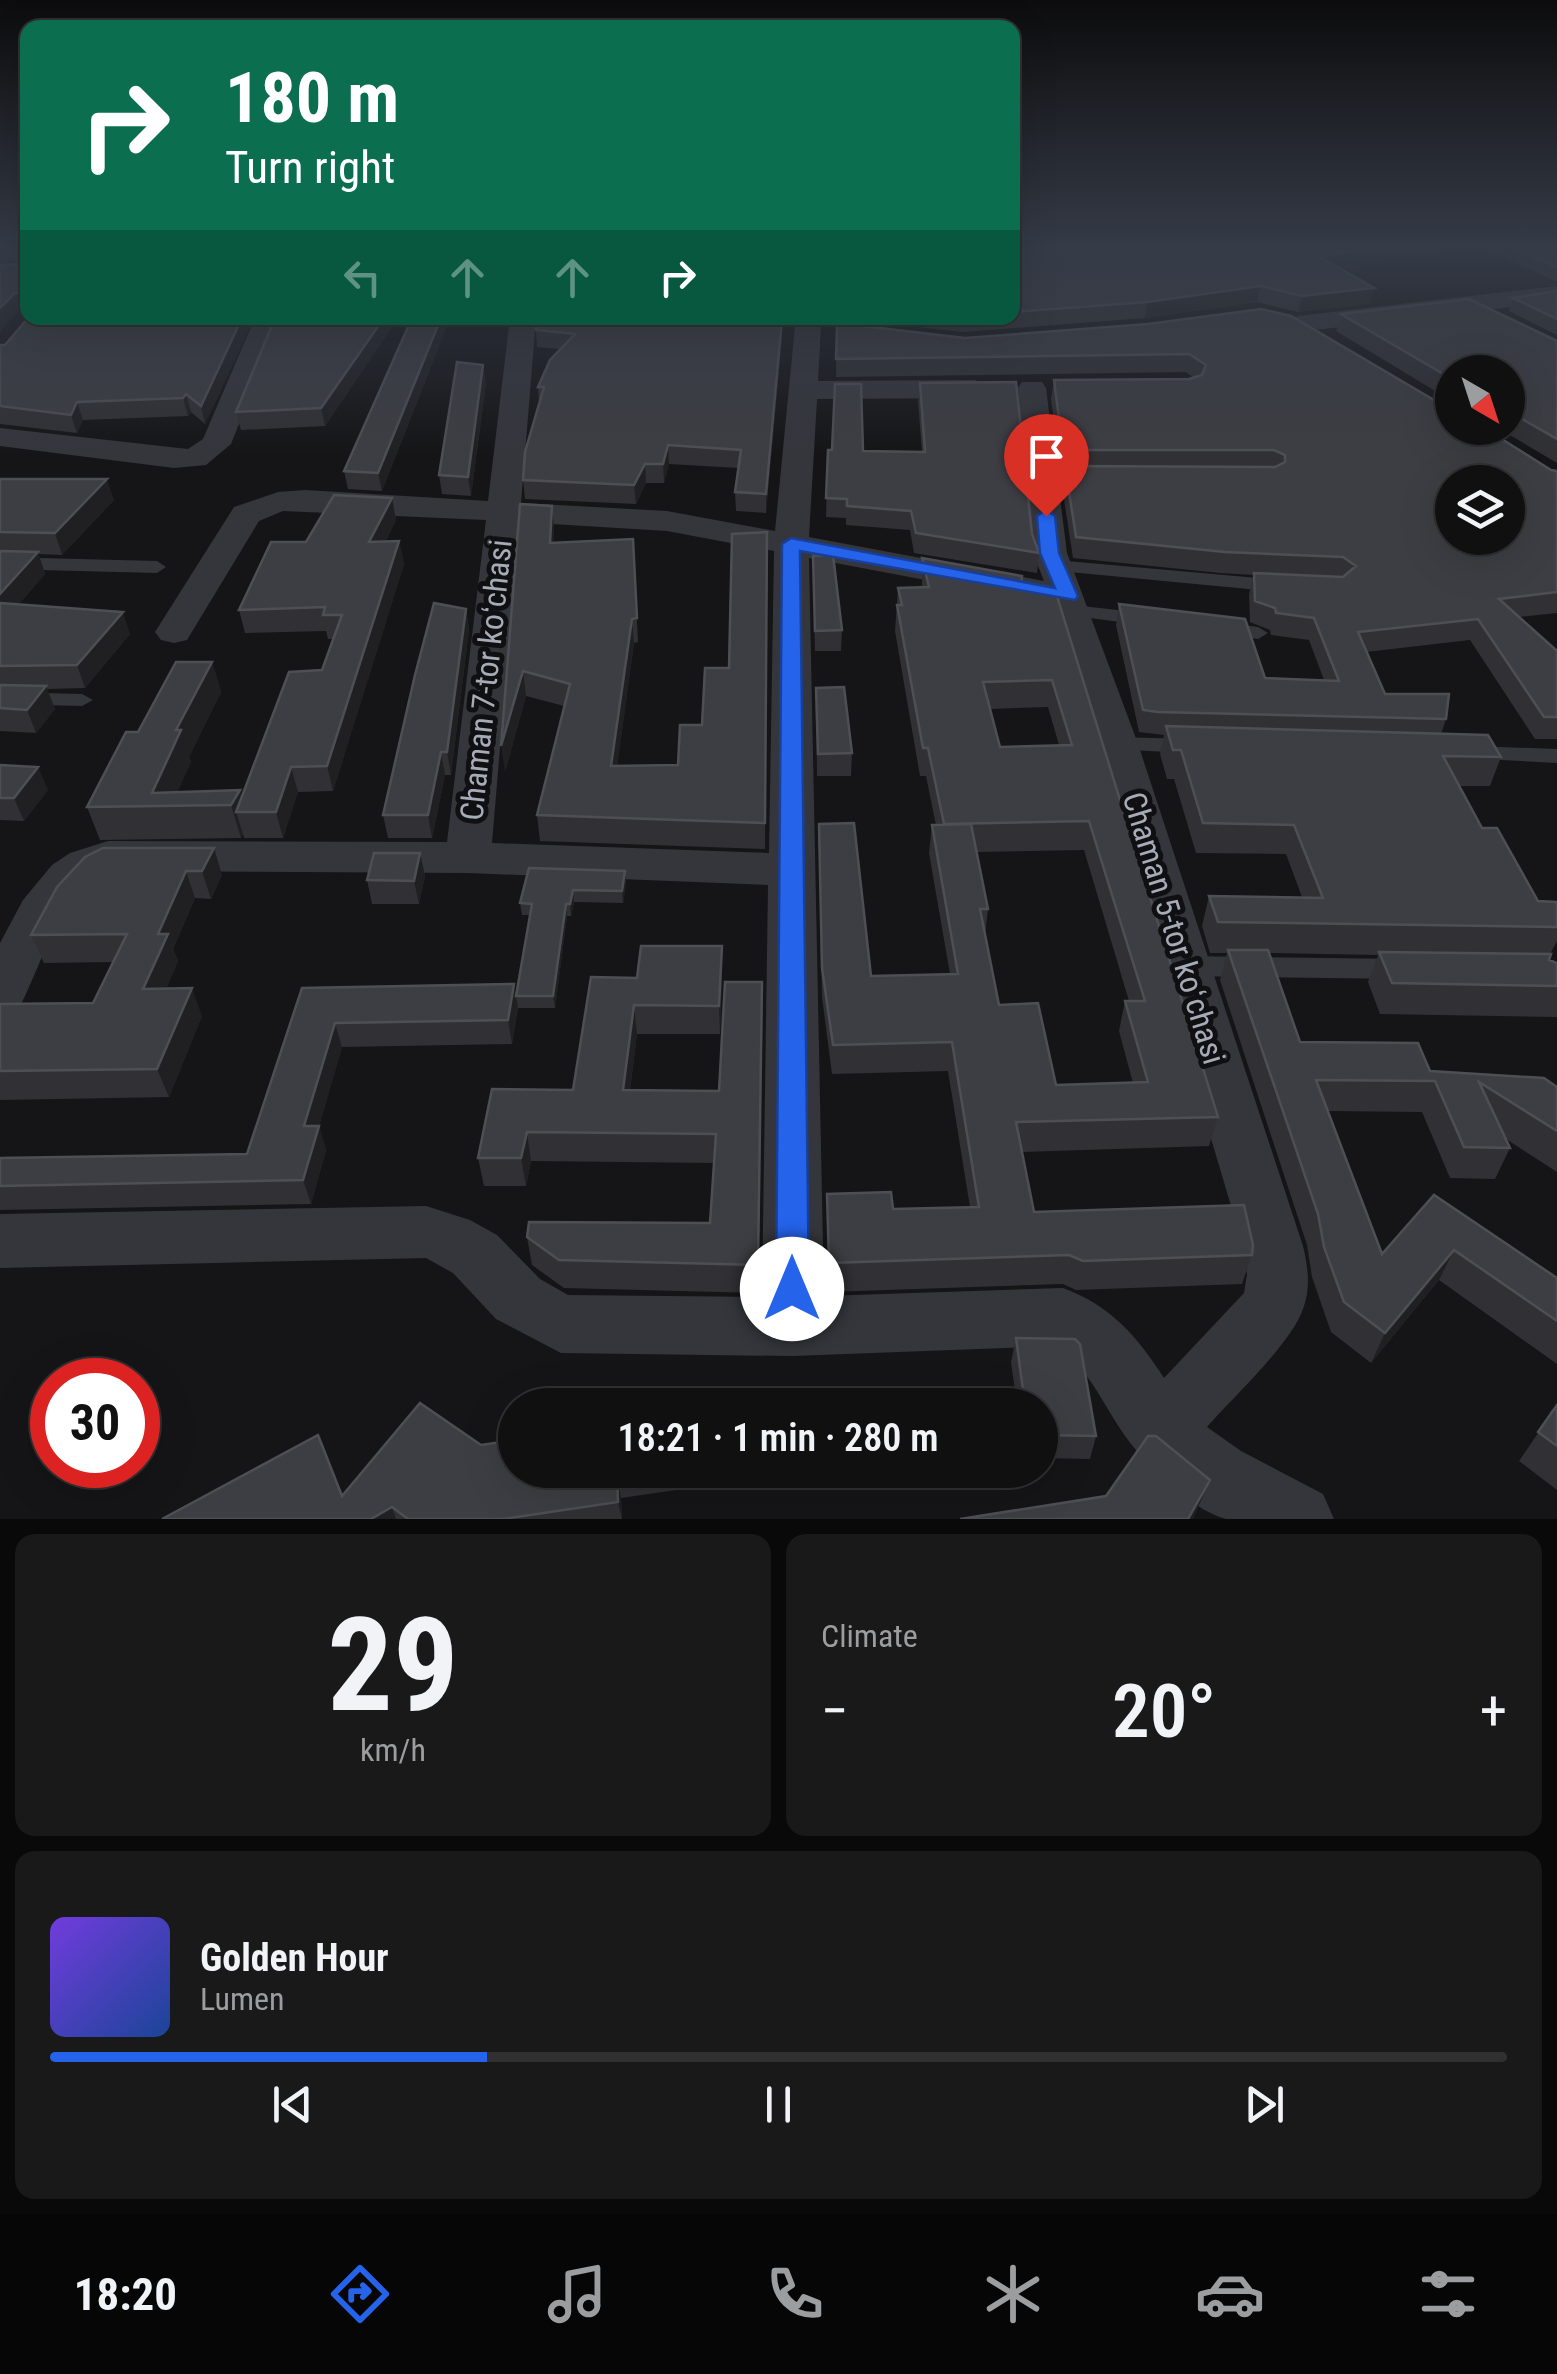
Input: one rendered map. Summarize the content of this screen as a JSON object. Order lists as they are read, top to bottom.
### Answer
{
  "streets": {
    "street": ["Chaman 7-tor koʻchasi", "Chaman 5-tor koʻchasi"]
  },
  "north": "bottom right",
  "page": {
    "turn": ["180 m", "Turn right"],
    "limit": "30",
    "trip": "18:21 · 1 min · 280 m",
    "tile": [
      ["29", "km/h"],
      "Climate"
    ],
    "heat": ["−", "20°", "+"],
    "song": ["Golden Hour", "Lumen"],
    "tabs": "18:20"
  }
}
